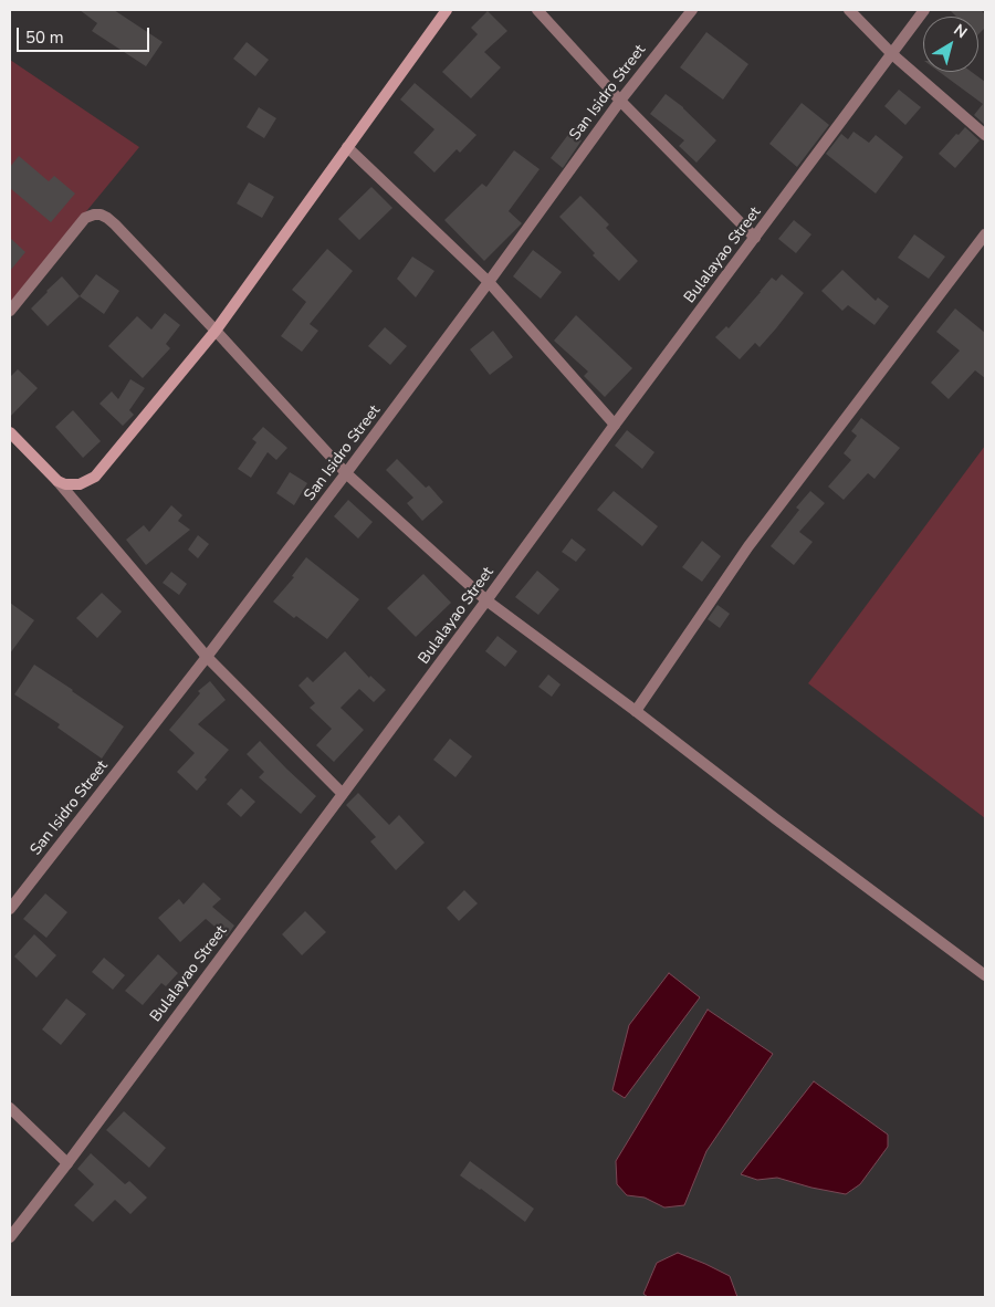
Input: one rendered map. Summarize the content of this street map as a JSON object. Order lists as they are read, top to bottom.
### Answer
{
  "streets": {
    "street": ["San Isidro Street", "Bulalayao Street"]
  },
  "scale_bar": "50 m",
  "north": "top right"
}
